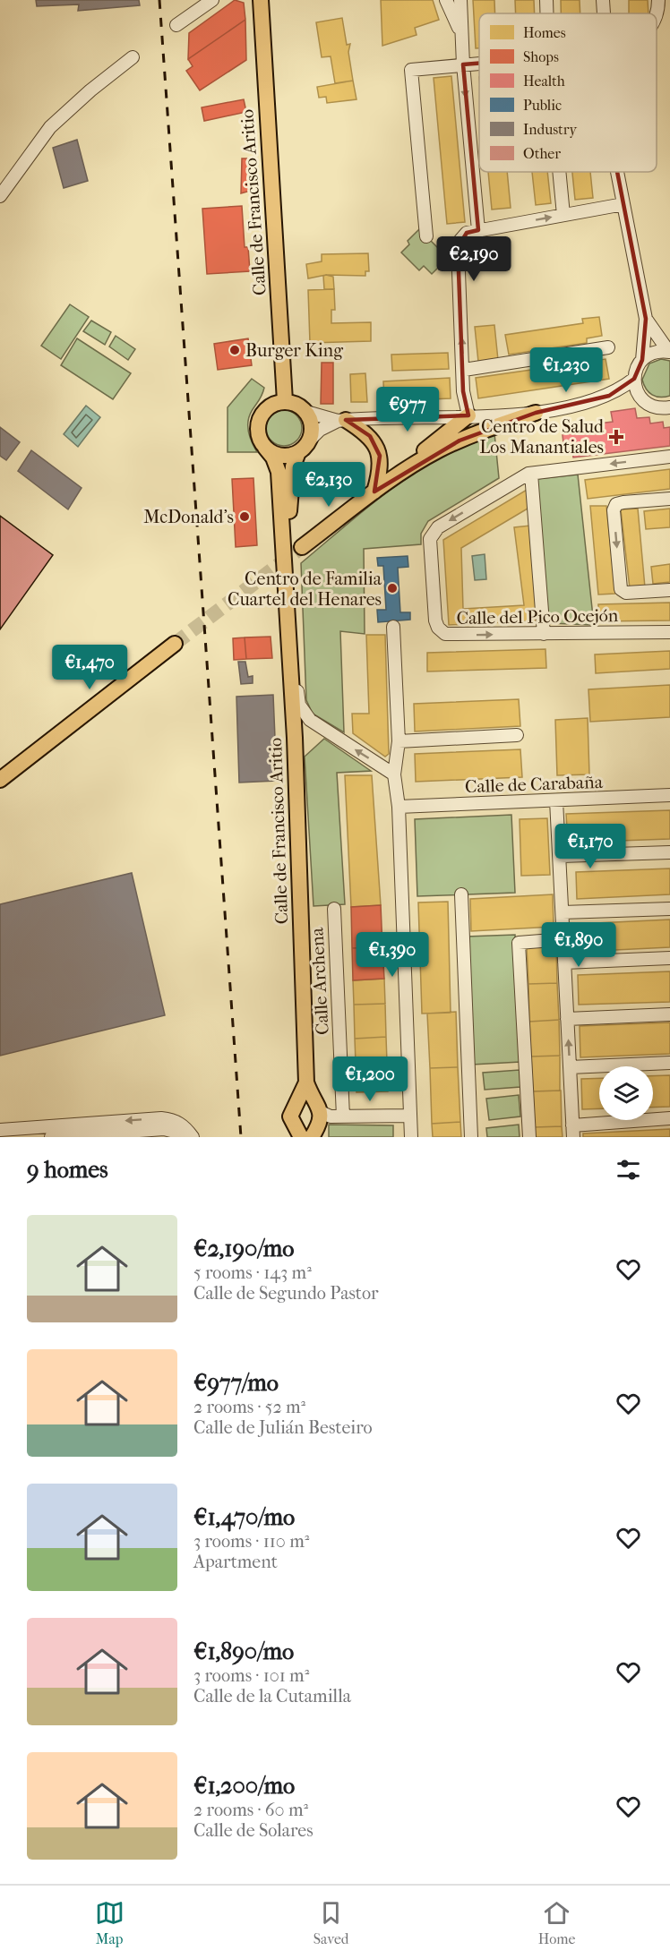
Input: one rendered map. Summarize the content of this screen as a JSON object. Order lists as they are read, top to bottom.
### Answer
{
  "streets": {
    "main road": ["Calle de Francisco Aritio"],
    "street": ["Calle del Pico Ocejón", "Calle de Carabaña", "Calle Archena"]
  },
  "places": {
    "other": ["Burger King", "McDonald's", "Centro de Familia Cuartel del Henares"],
    "health": ["Centro de Salud Los Manantiales"]
  },
  "legend": [
    "Homes",
    "Shops",
    "Health",
    "Public",
    "Industry",
    "Other"
  ],
  "page": {
    "price": [
      "€2,190",
      "€1,230",
      "€977",
      "€2,130",
      "€1,470",
      "€1,170",
      "€1,890",
      "€1,390",
      "€1,200"
    ],
    "heading": "9 homes",
    "list": [
      {
        "name": "€2,190/mo",
        "note": "5 rooms · 143 m² · Calle de Segundo Pastor"
      },
      {
        "name": "€977/mo",
        "note": "2 rooms · 52 m² · Calle de Julián Besteiro"
      },
      {
        "name": "€1,470/mo",
        "note": "3 rooms · 110 m² · Apartment"
      },
      {
        "name": "€1,890/mo",
        "note": "3 rooms · 101 m² · Calle de la Cutamilla"
      },
      {
        "name": "€1,200/mo",
        "note": "2 rooms · 60 m² · Calle de Solares"
      }
    ],
    "tabs": ["Map", "Saved", "Home"]
  }
}
